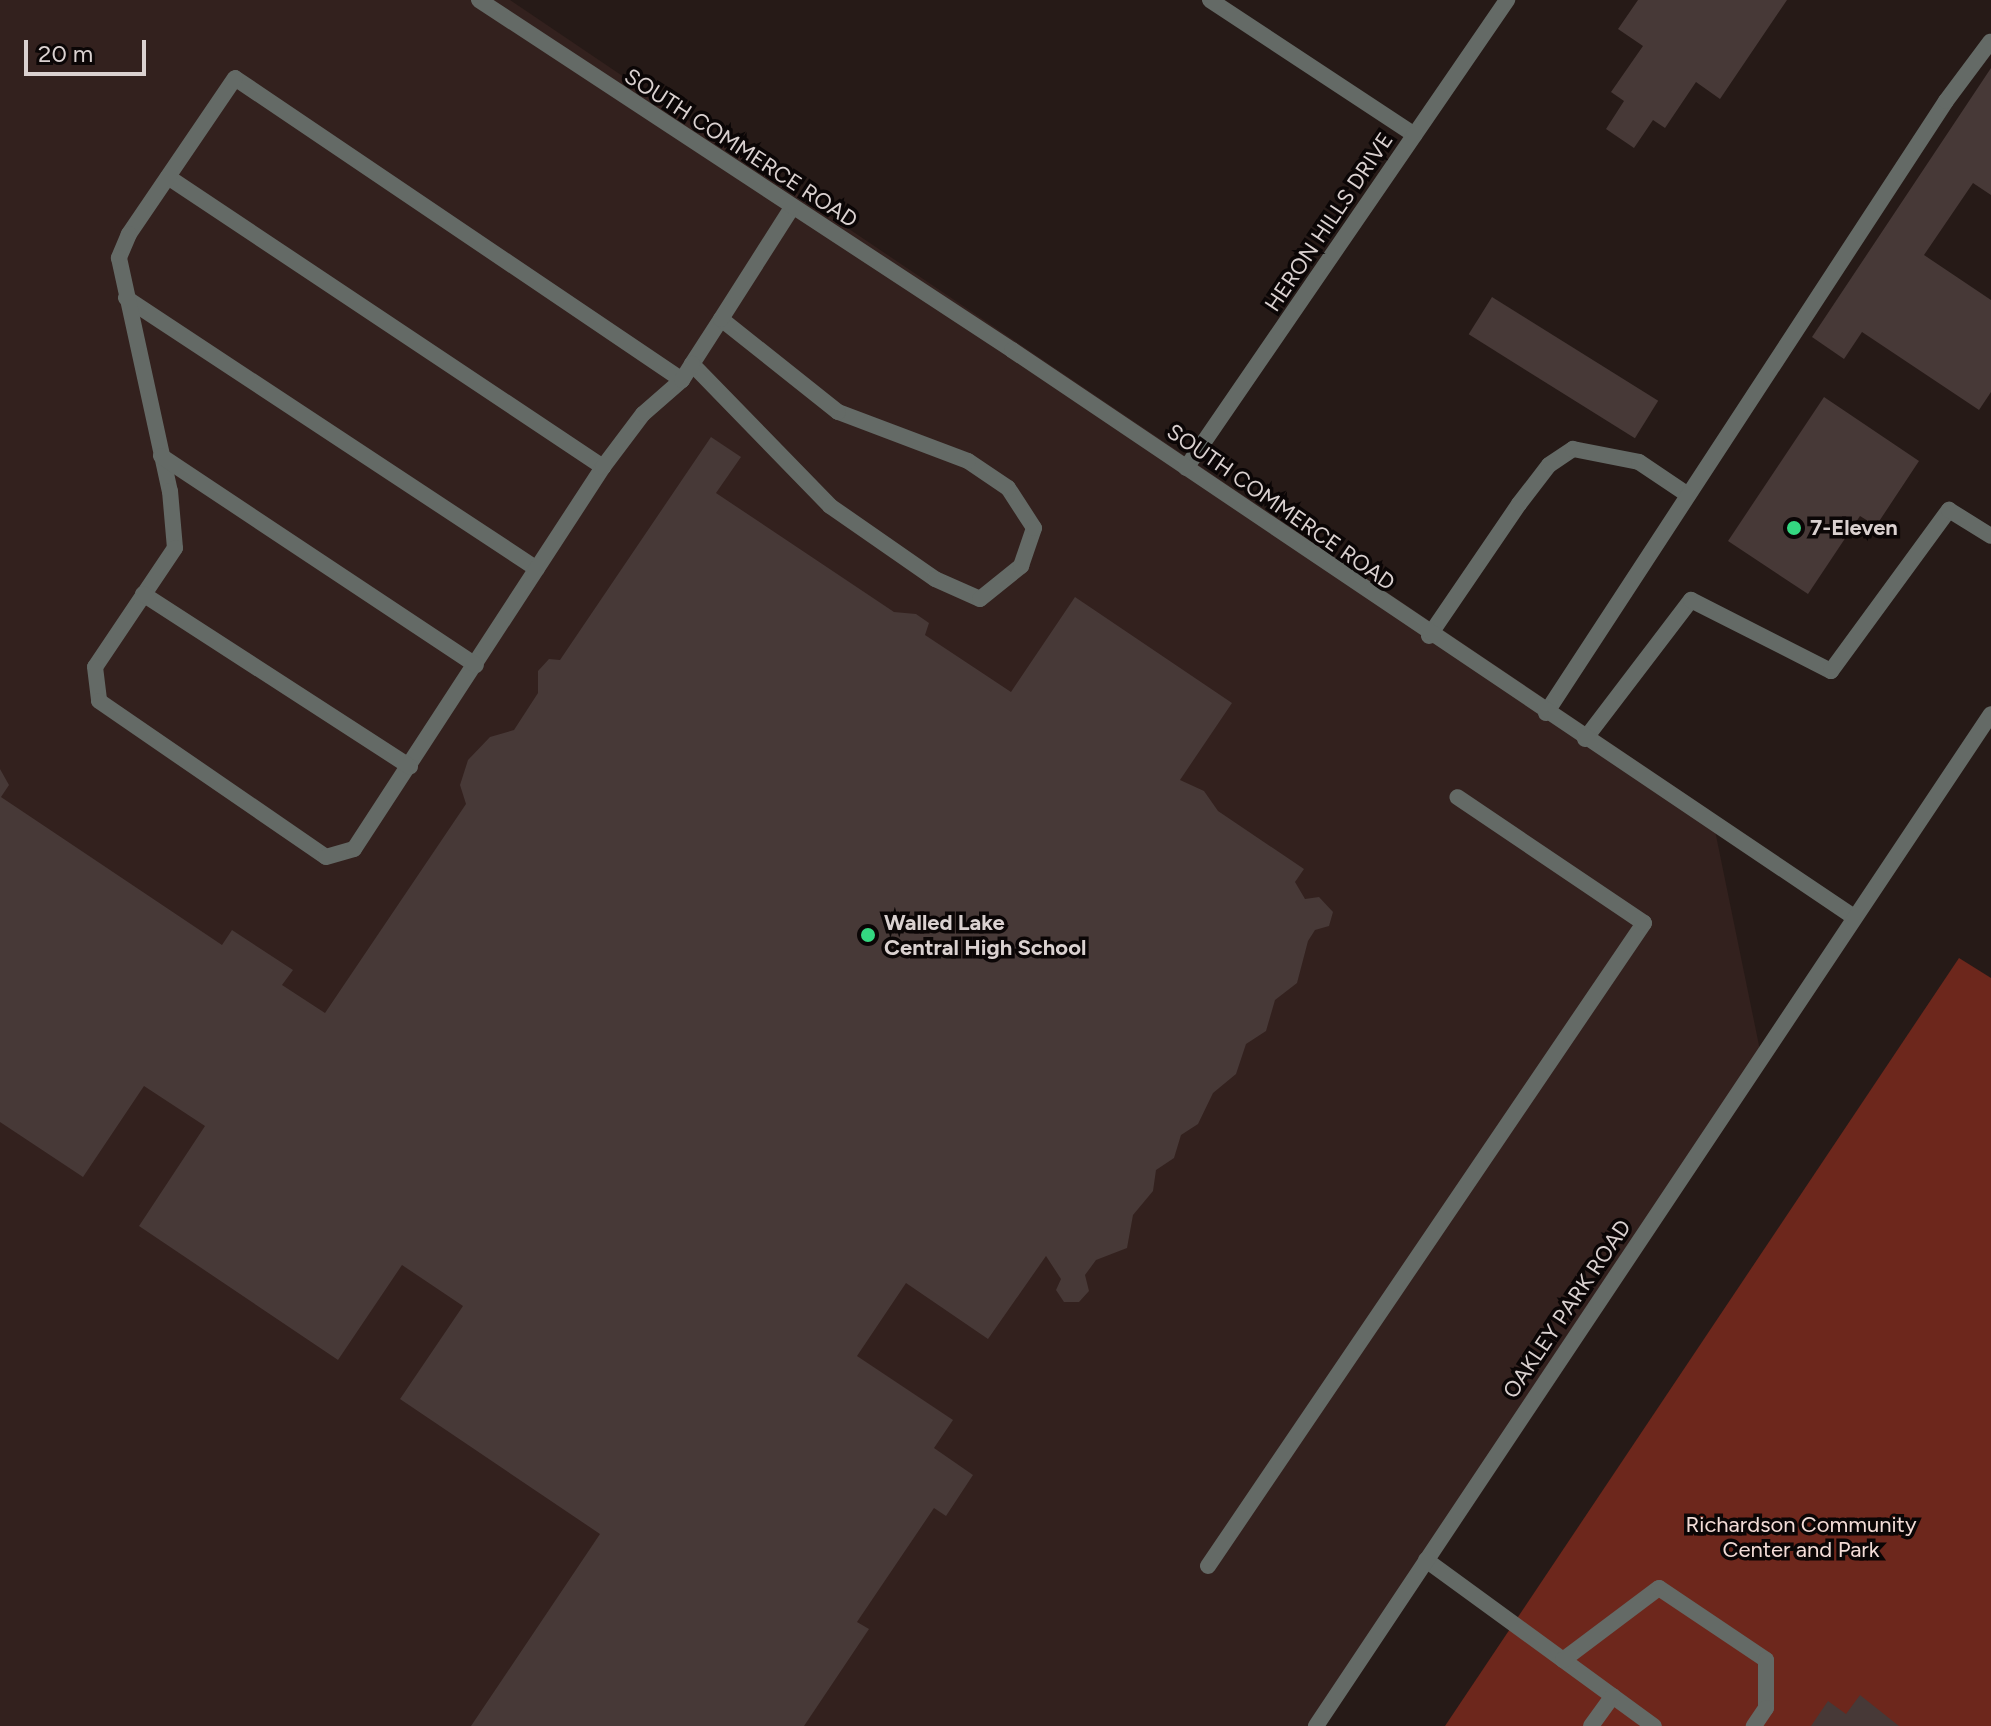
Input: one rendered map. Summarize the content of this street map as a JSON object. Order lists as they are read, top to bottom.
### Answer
{
  "streets": {
    "street": ["SOUTH COMMERCE ROAD", "HERON HILLS DRIVE", "OAKLEY PARK ROAD"]
  },
  "crossings": [
    ["SOUTH COMMERCE ROAD", "HERON HILLS DRIVE"],
    ["SOUTH COMMERCE ROAD", "OAKLEY PARK ROAD"]
  ],
  "parks": ["Richardson Community Center and Park"],
  "places": ["7-Eleven", "Walled Lake Central High School"],
  "scale_bar": "20 m"
}
